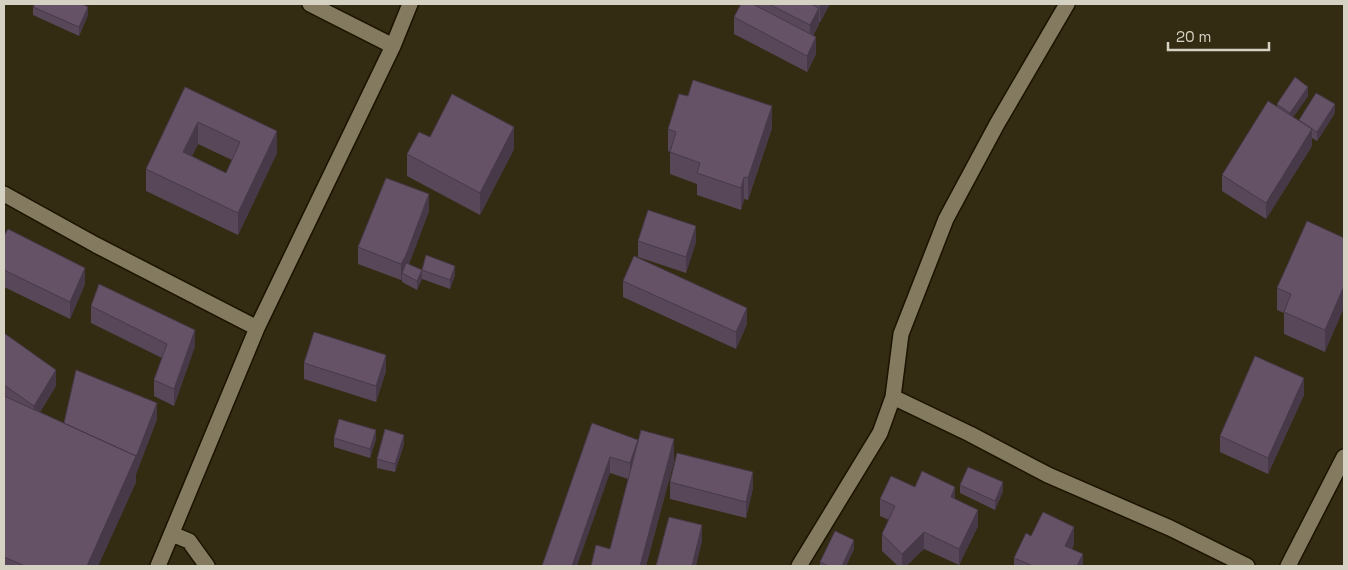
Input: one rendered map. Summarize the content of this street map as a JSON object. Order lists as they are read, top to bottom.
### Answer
{
  "scale_bar": "20 m"
}
